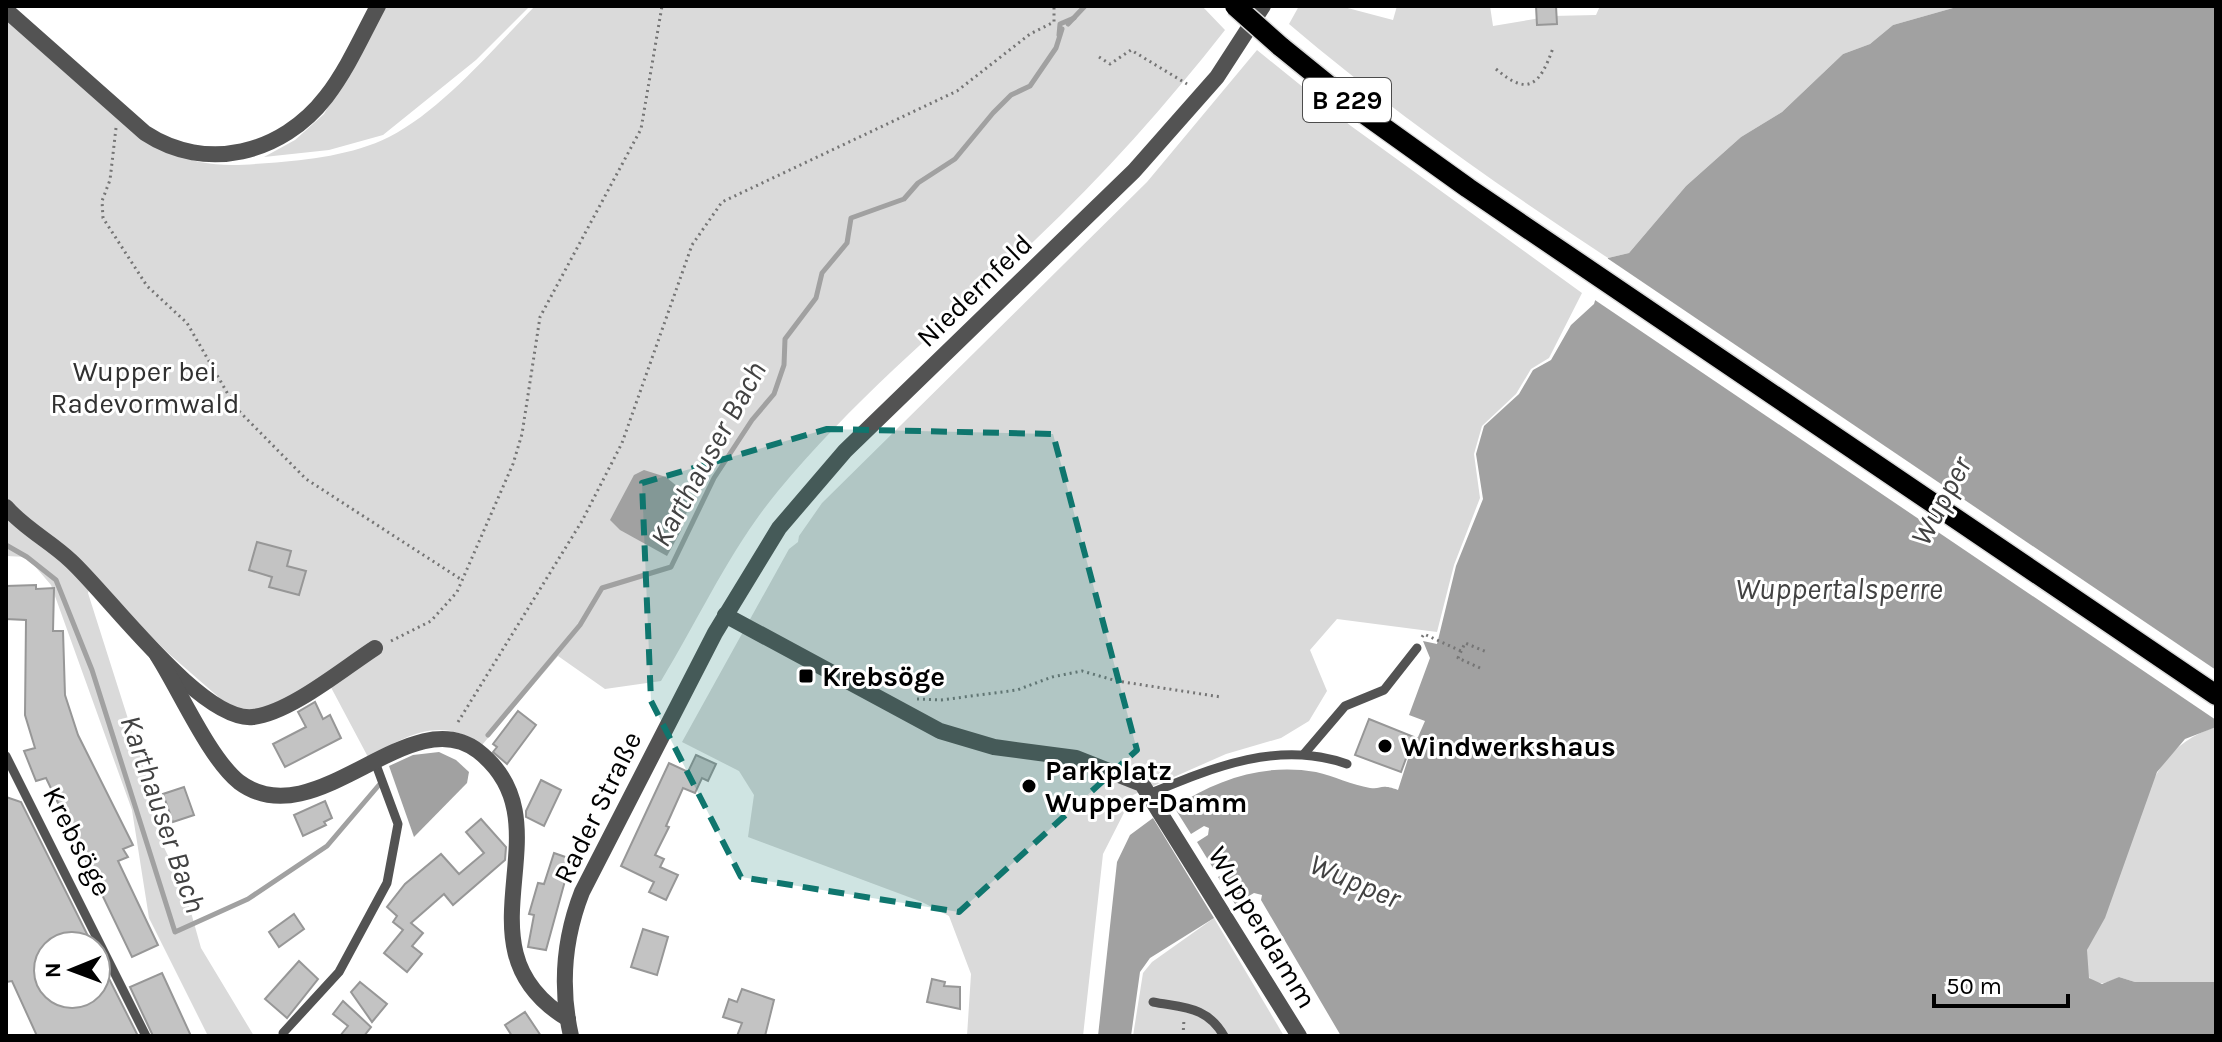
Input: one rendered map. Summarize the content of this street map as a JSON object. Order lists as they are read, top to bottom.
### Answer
{
  "streets": {
    "main road": ["B 229"],
    "street": ["Niedernfeld", "Rader Straße", "Wupperdamm"],
    "lane": ["Krebsöge"]
  },
  "crossings": [
    ["Niedernfeld", "Rader Straße"],
    ["Niedernfeld", "Wupperdamm"],
    ["Rader Straße", "Wupperdamm"]
  ],
  "water": ["Karthauser Bach", "Wupper", "Wuppertalsperre"],
  "parks": ["Wupper bei Radevormwald"],
  "places": {
    "transit": ["Krebsöge"],
    "other": ["Windwerkshaus", "Parkplatz Wupper-Damm"]
  },
  "scale_bar": "50 m",
  "north": "left"
}
